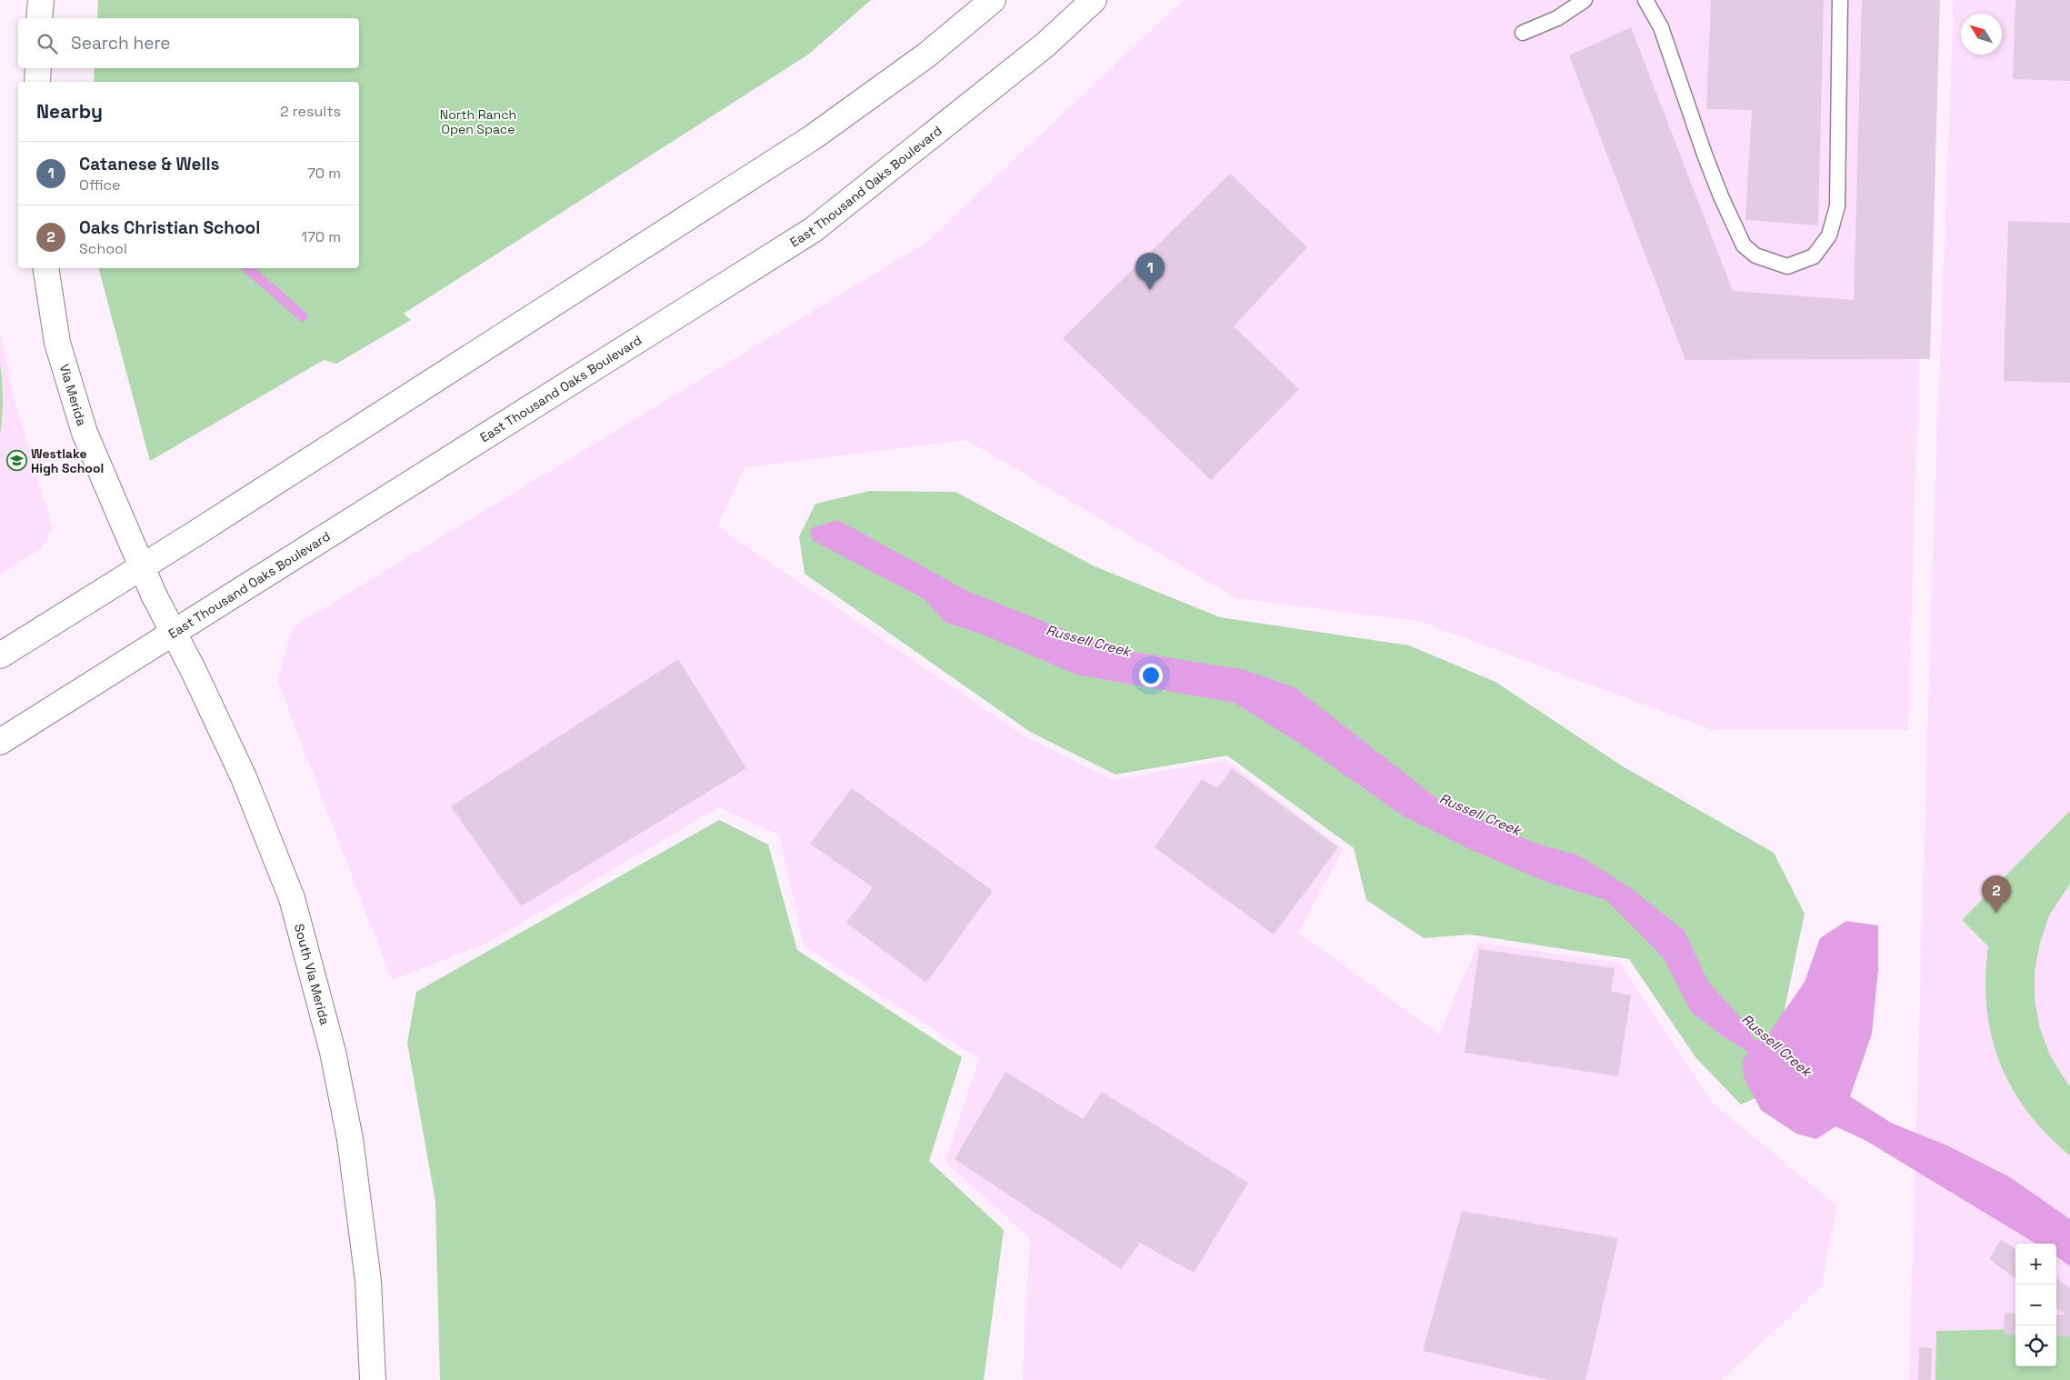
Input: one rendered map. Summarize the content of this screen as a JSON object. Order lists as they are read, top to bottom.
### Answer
{
  "streets": {
    "main road": ["East Thousand Oaks Boulevard", "Via Merida", "South Via Merida"]
  },
  "crossings": [
    ["East Thousand Oaks Boulevard", "South Via Merida"],
    ["Via Merida", "South Via Merida"]
  ],
  "water": ["Russell Creek"],
  "parks": ["North Ranch Open Space"],
  "places": {
    "school or university": ["Westlake High School"]
  },
  "north": "top left",
  "page": {
    "search": "Search here",
    "heading": ["Nearby", "2 results"],
    "list": [
      {
        "mark": "1",
        "name": "Catanese & Wells",
        "note": "Office",
        "value": "70 m"
      },
      {
        "mark": "2",
        "name": "Oaks Christian School",
        "note": "School",
        "value": "170 m"
      }
    ],
    "pins": ["1", "2"],
    "map_buttons": ["+", "−"]
  }
}
